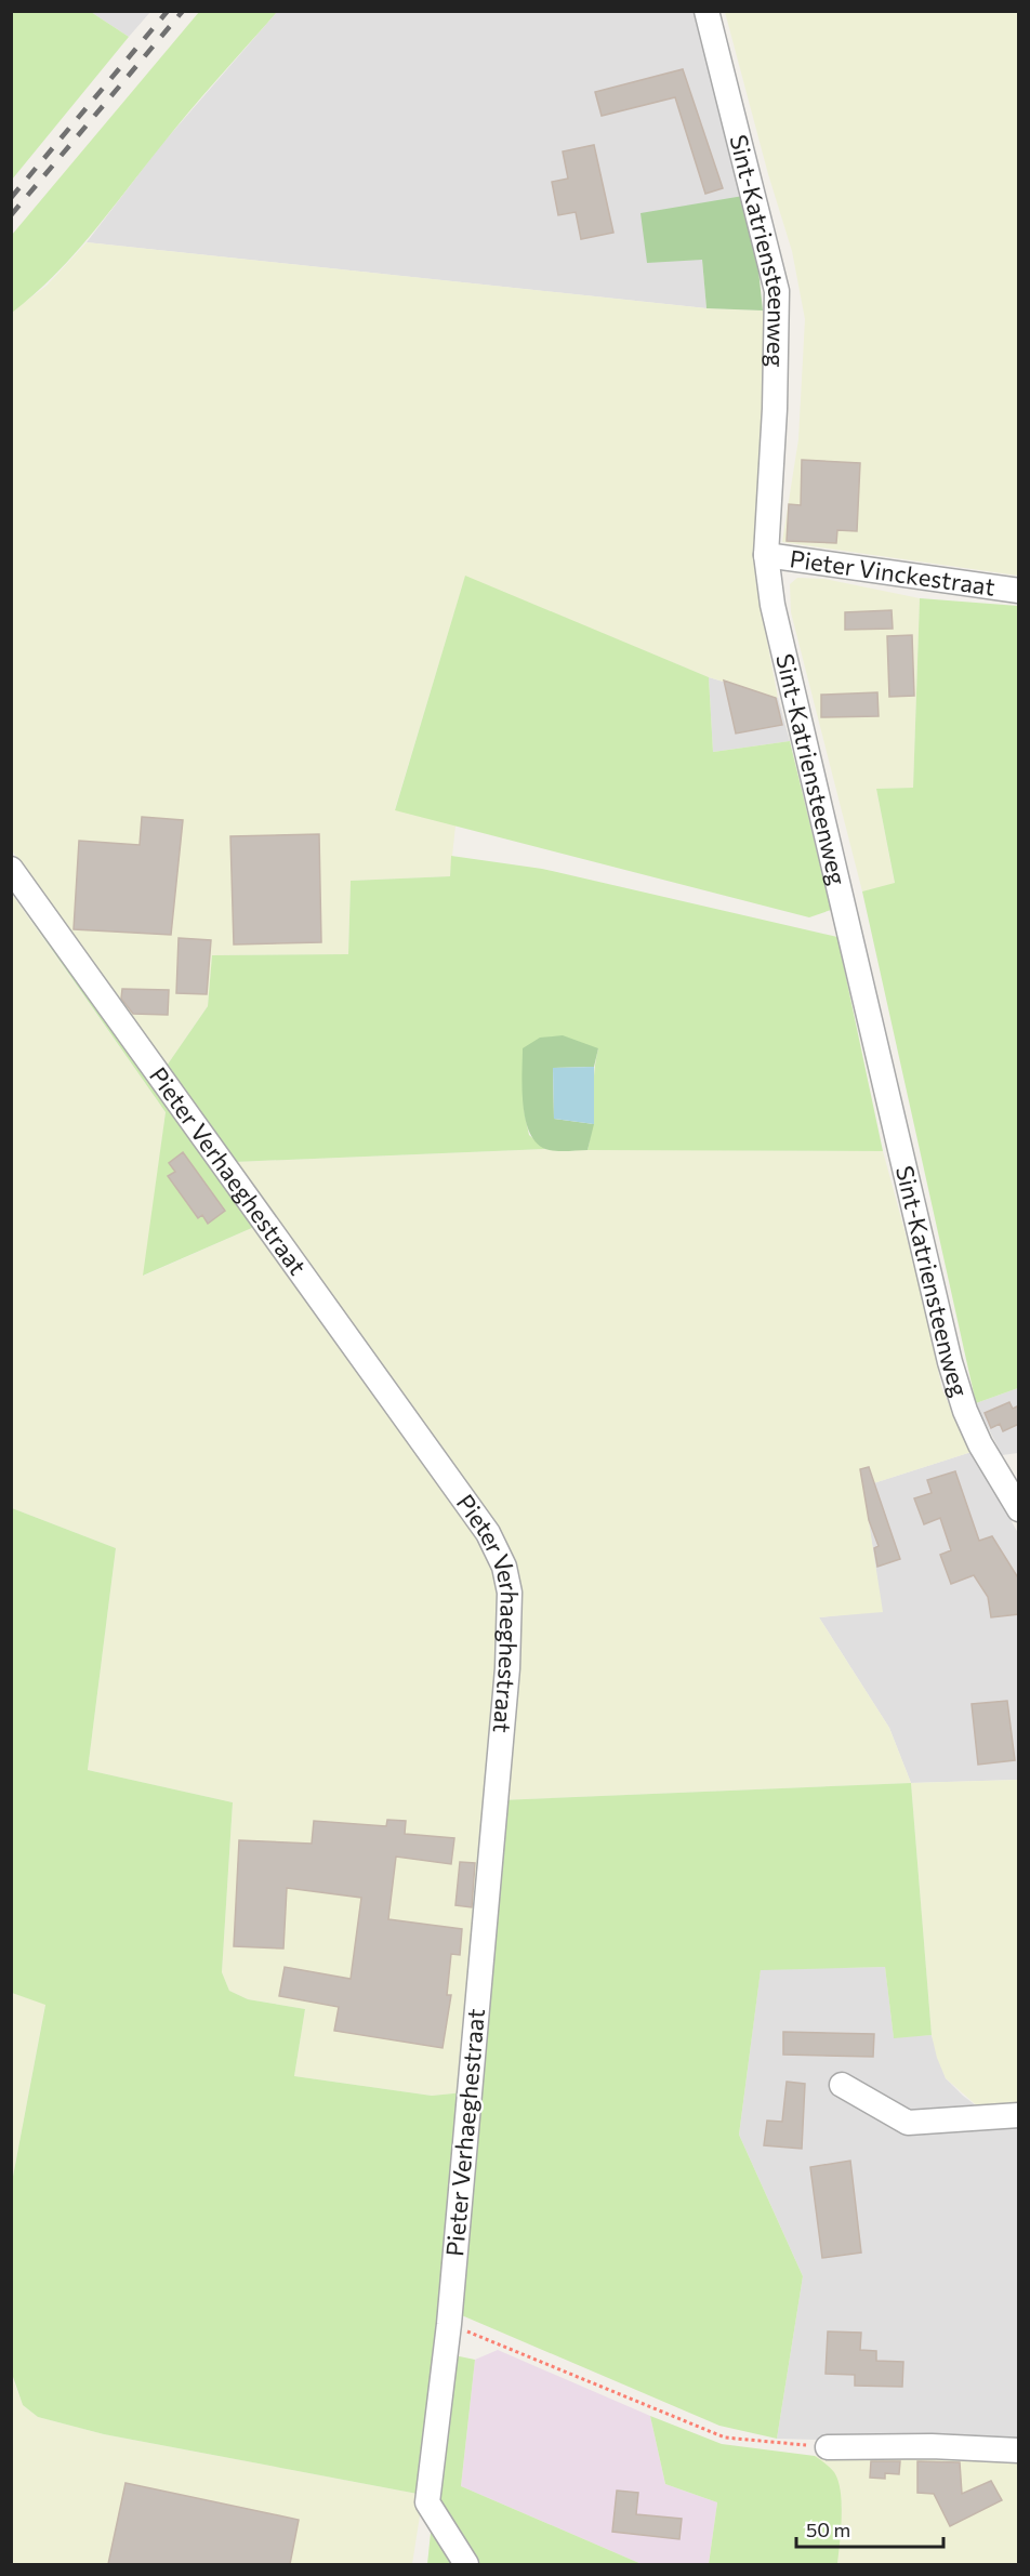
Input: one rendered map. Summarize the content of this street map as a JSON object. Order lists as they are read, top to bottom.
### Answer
{
  "streets": {
    "street": ["Sint-Katriensteenweg", "Pieter Vinckestraat", "Pieter Verhaeghestraat"]
  },
  "crossings": [
    ["Sint-Katriensteenweg", "Pieter Vinckestraat"]
  ],
  "scale_bar": "50 m"
}
